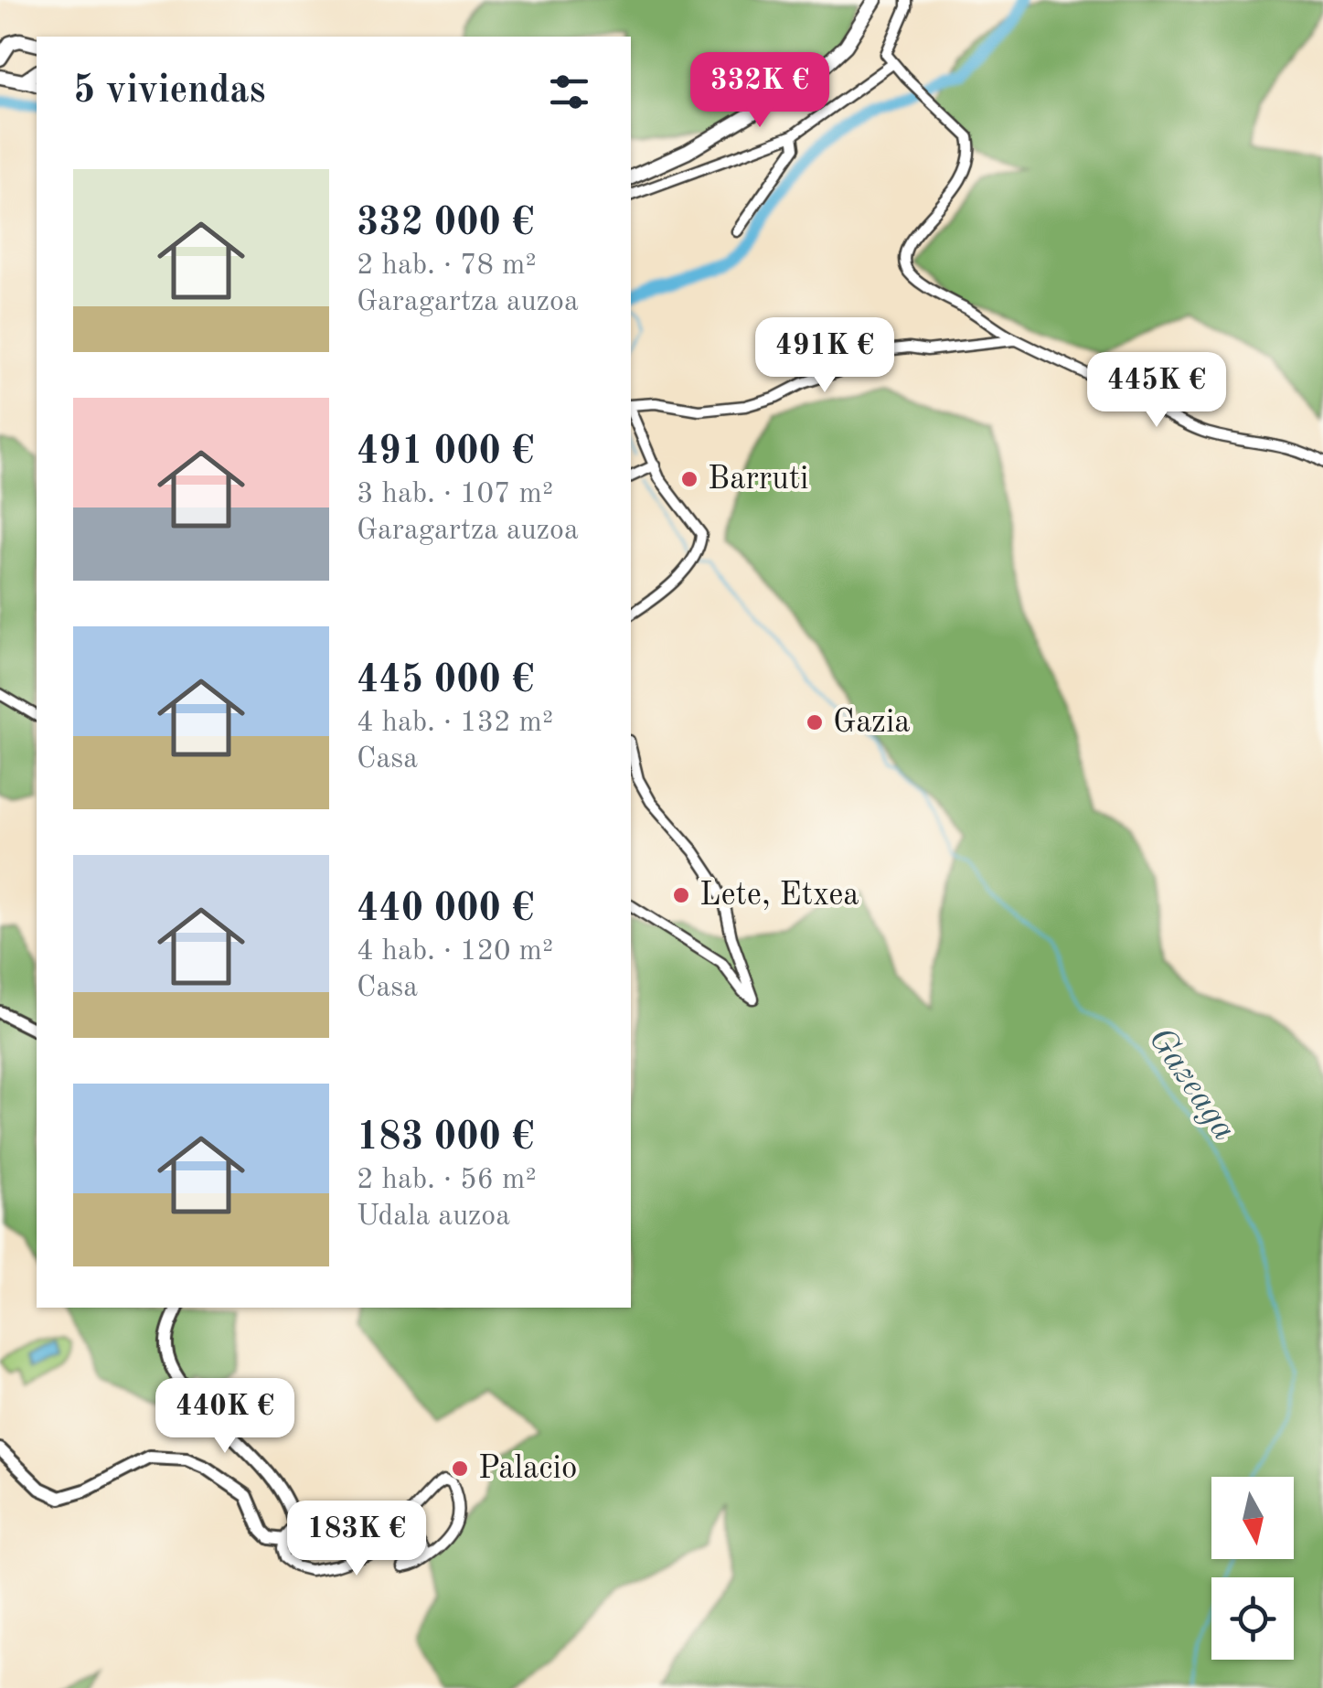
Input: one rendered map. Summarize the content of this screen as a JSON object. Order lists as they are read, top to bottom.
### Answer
{
  "water": ["Gazeaga"],
  "places": [
    "Barruti",
    "Gazia",
    "Lete, Etxea",
    "Palacio"
  ],
  "north": "bottom",
  "page": {
    "heading": "5 viviendas",
    "price": [
      "332K €",
      "491K €",
      "445K €",
      "440K €",
      "183K €"
    ],
    "list": [
      {
        "name": "332 000 €",
        "note": "2 hab. · 78 m² · Garagartza auzoa"
      },
      {
        "name": "491 000 €",
        "note": "3 hab. · 107 m² · Garagartza auzoa"
      },
      {
        "name": "445 000 €",
        "note": "4 hab. · 132 m² · Casa"
      },
      {
        "name": "440 000 €",
        "note": "4 hab. · 120 m² · Casa"
      },
      {
        "name": "183 000 €",
        "note": "2 hab. · 56 m² · Udala auzoa"
      }
    ]
  }
}
